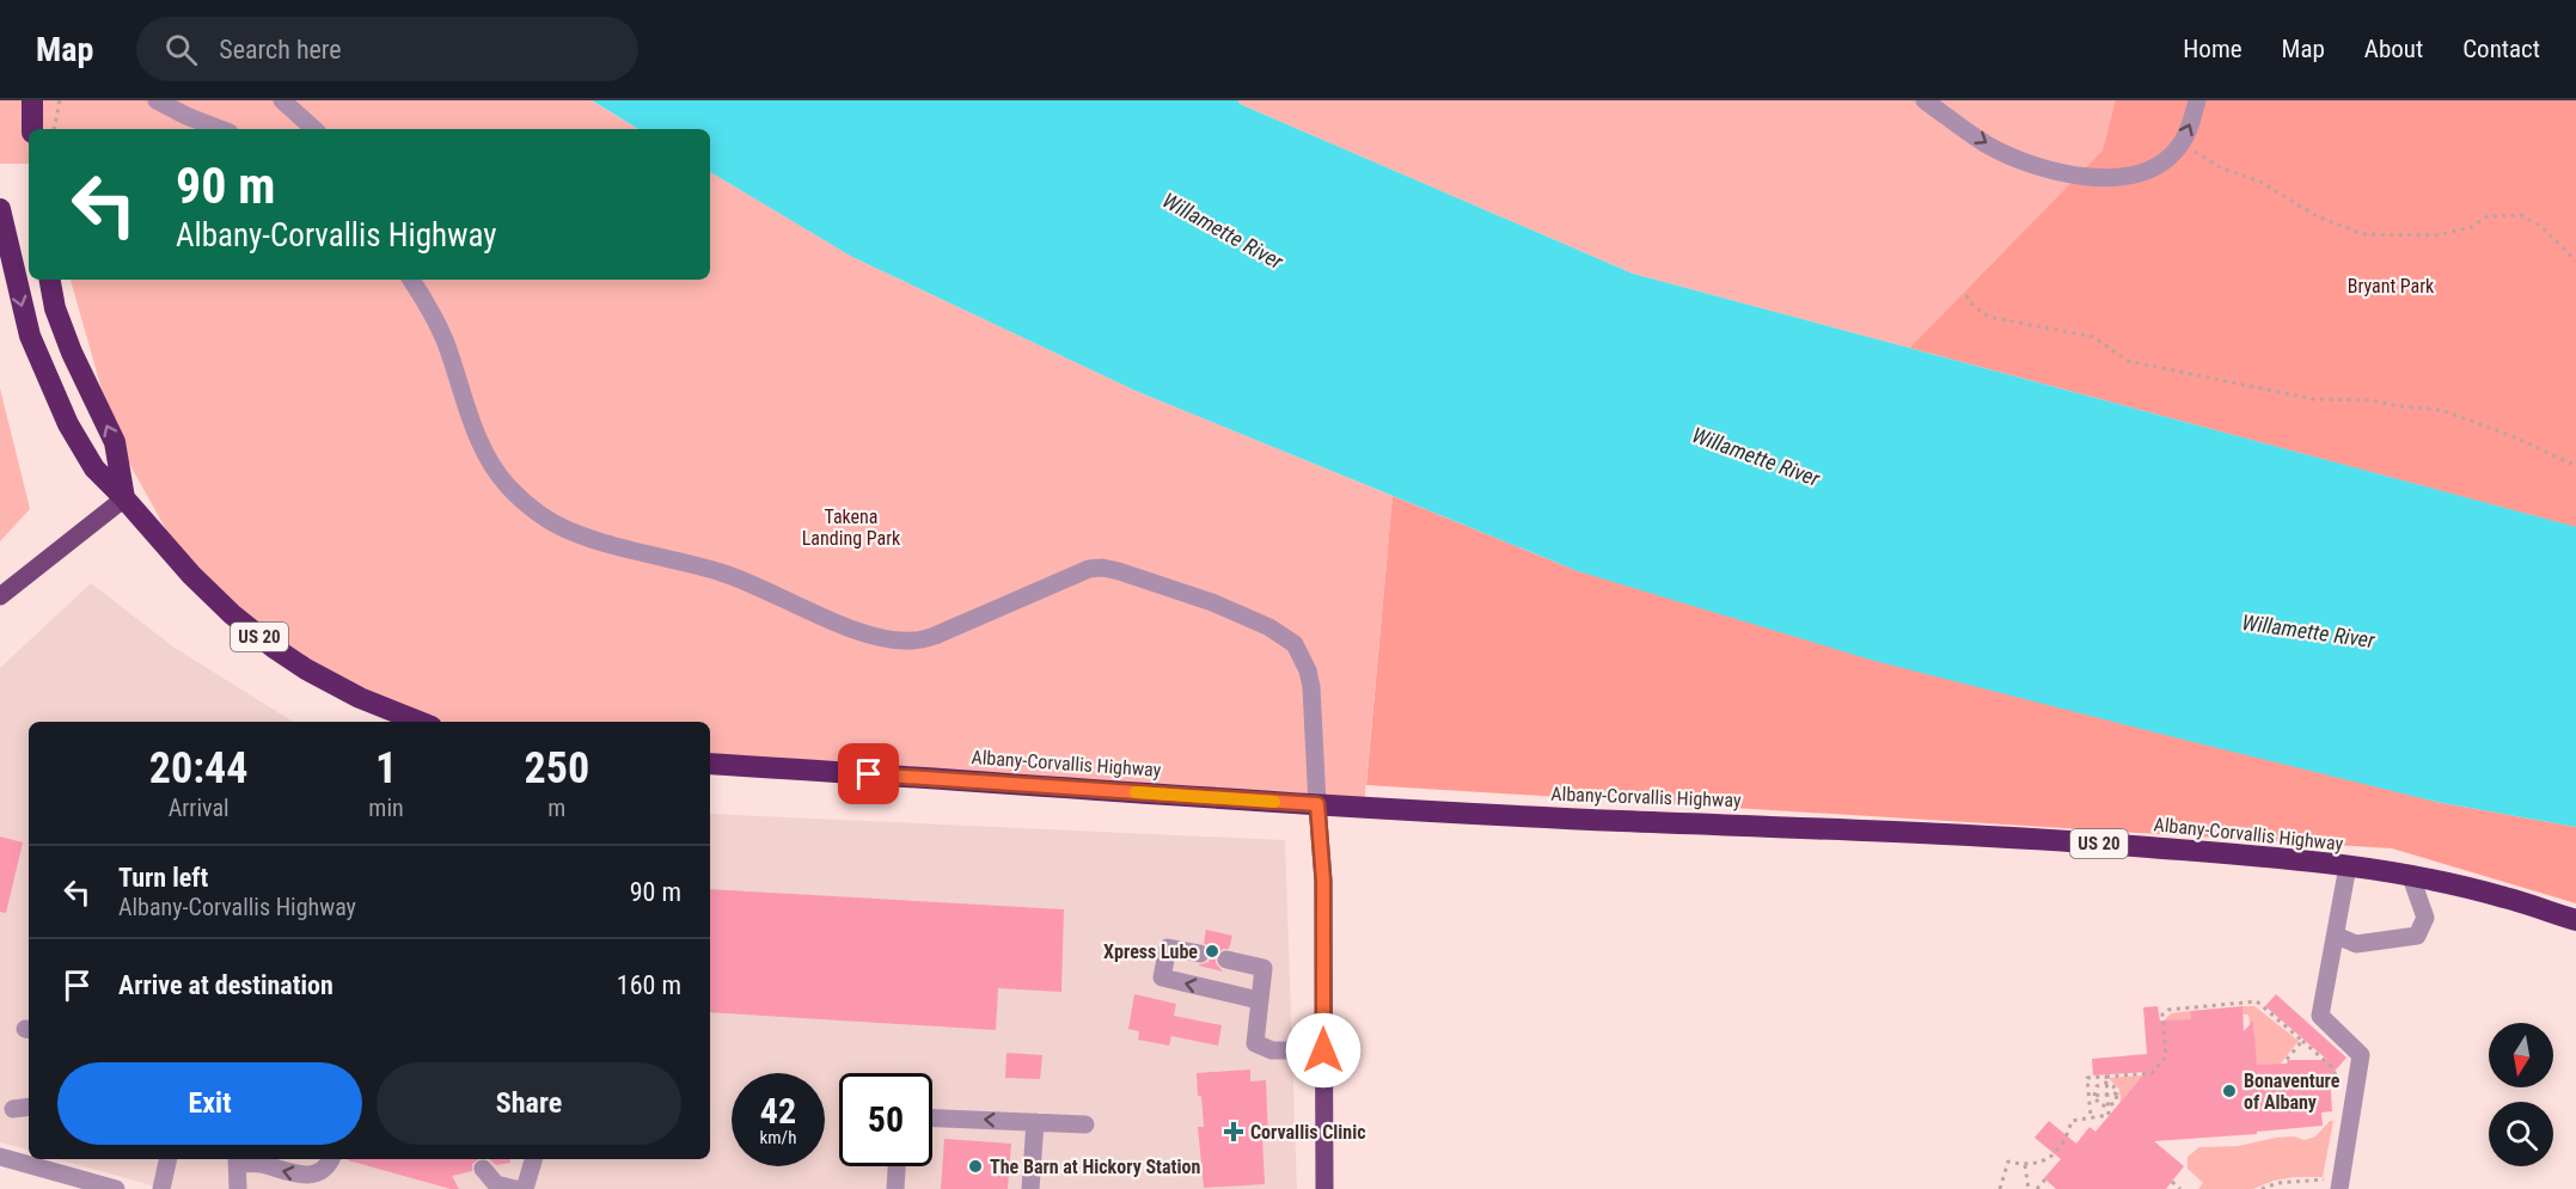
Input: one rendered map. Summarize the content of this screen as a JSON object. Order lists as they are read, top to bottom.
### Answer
{
  "streets": {
    "highway": ["US 20", "Albany-Corvallis Highway"]
  },
  "water": ["Willamette River"],
  "parks": ["Bryant Park", "Takena Landing Park"],
  "places": {
    "other": ["Xpress Lube", "Bonaventure of Albany", "The Barn at Hickory Station"],
    "health": ["Corvallis Clinic"]
  },
  "north": "bottom",
  "page": {
    "header": "Map",
    "search": "Search here",
    "nav": [
      "Home",
      "Map",
      "About",
      "Contact"
    ],
    "turn": ["90 m", "Albany-Corvallis Highway"],
    "eta": [
      "20:44",
      "Arrival",
      "1",
      "min",
      "250",
      "m"
    ],
    "list": [
      {
        "name": "Turn left",
        "note": "Albany-Corvallis Highway",
        "value": "90 m"
      },
      {
        "name": "Arrive at destination",
        "value": "160 m"
      }
    ],
    "buttons": ["Exit", "Share"],
    "speed": "42 km/h",
    "limit": "50"
  }
}
